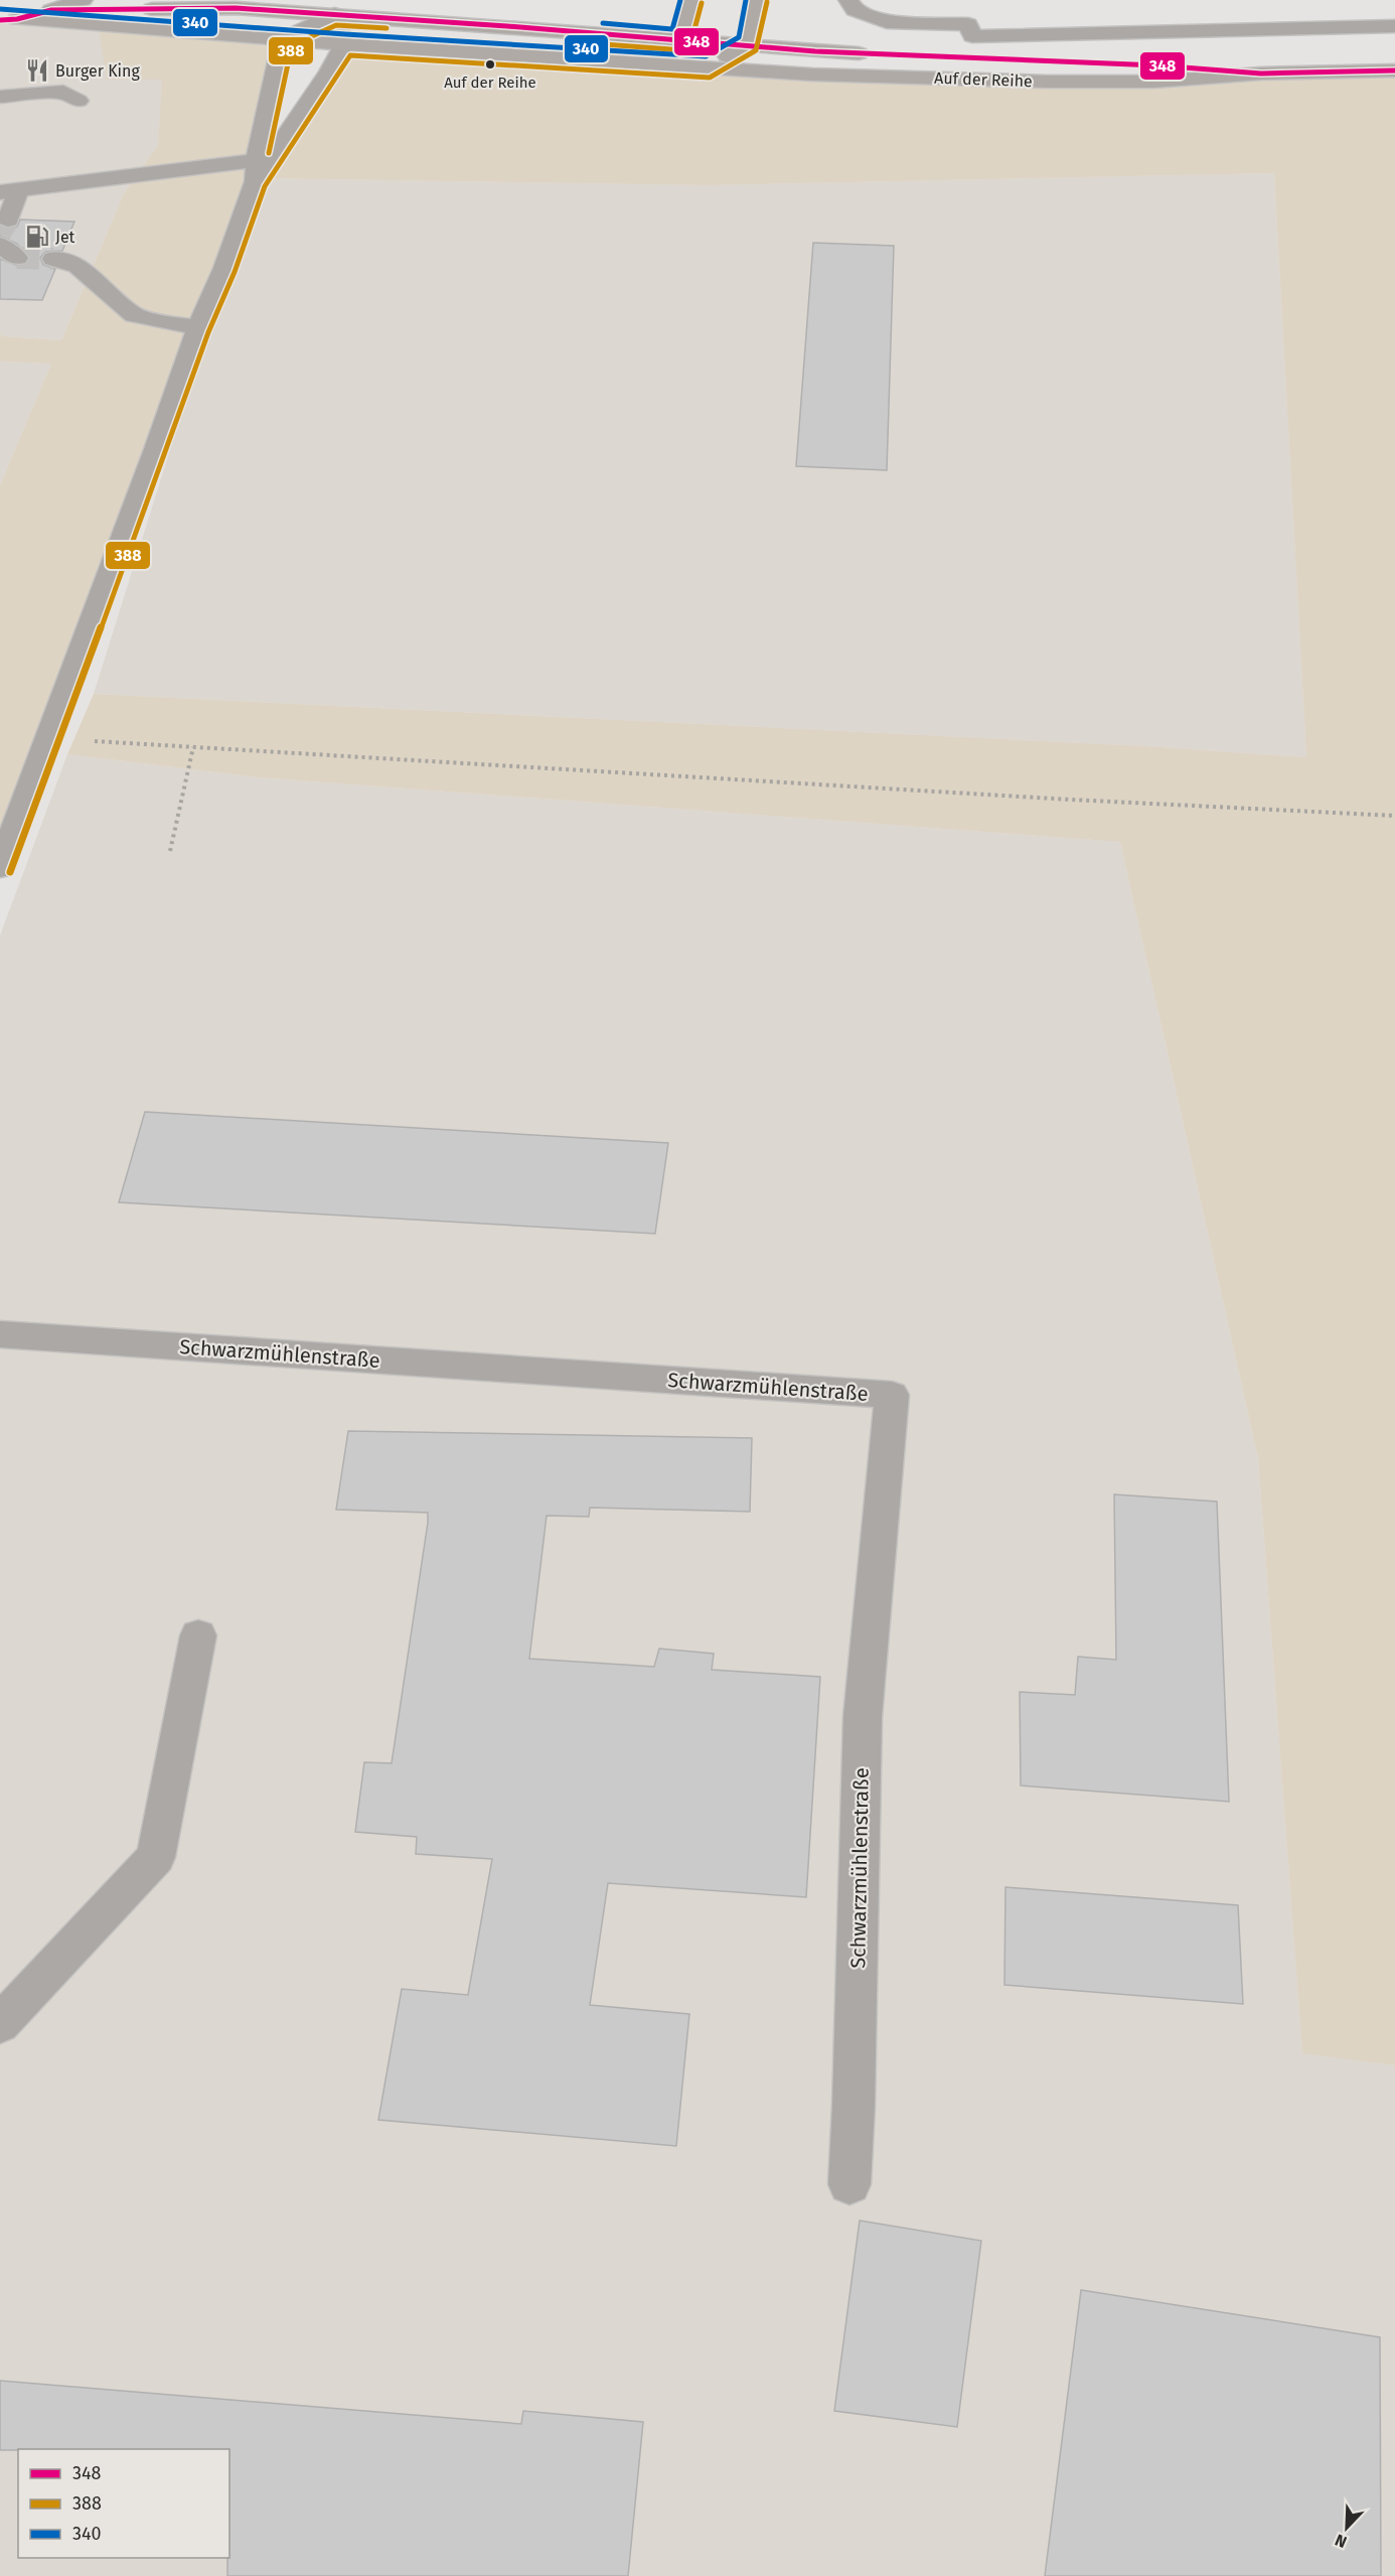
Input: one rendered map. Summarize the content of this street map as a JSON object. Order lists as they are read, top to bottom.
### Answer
{
  "streets": {
    "main road": ["Auf der Reihe"],
    "street": ["Schwarzmühlenstraße"]
  },
  "places": {
    "other": ["Auf der Reihe"],
    "restaurant": ["Burger King"],
    "fuel station": ["Jet"]
  },
  "lines": ["transit line 340", "transit line 388", "transit line 348"],
  "legend": ["348", "388", "340"],
  "north": "bottom left"
}
